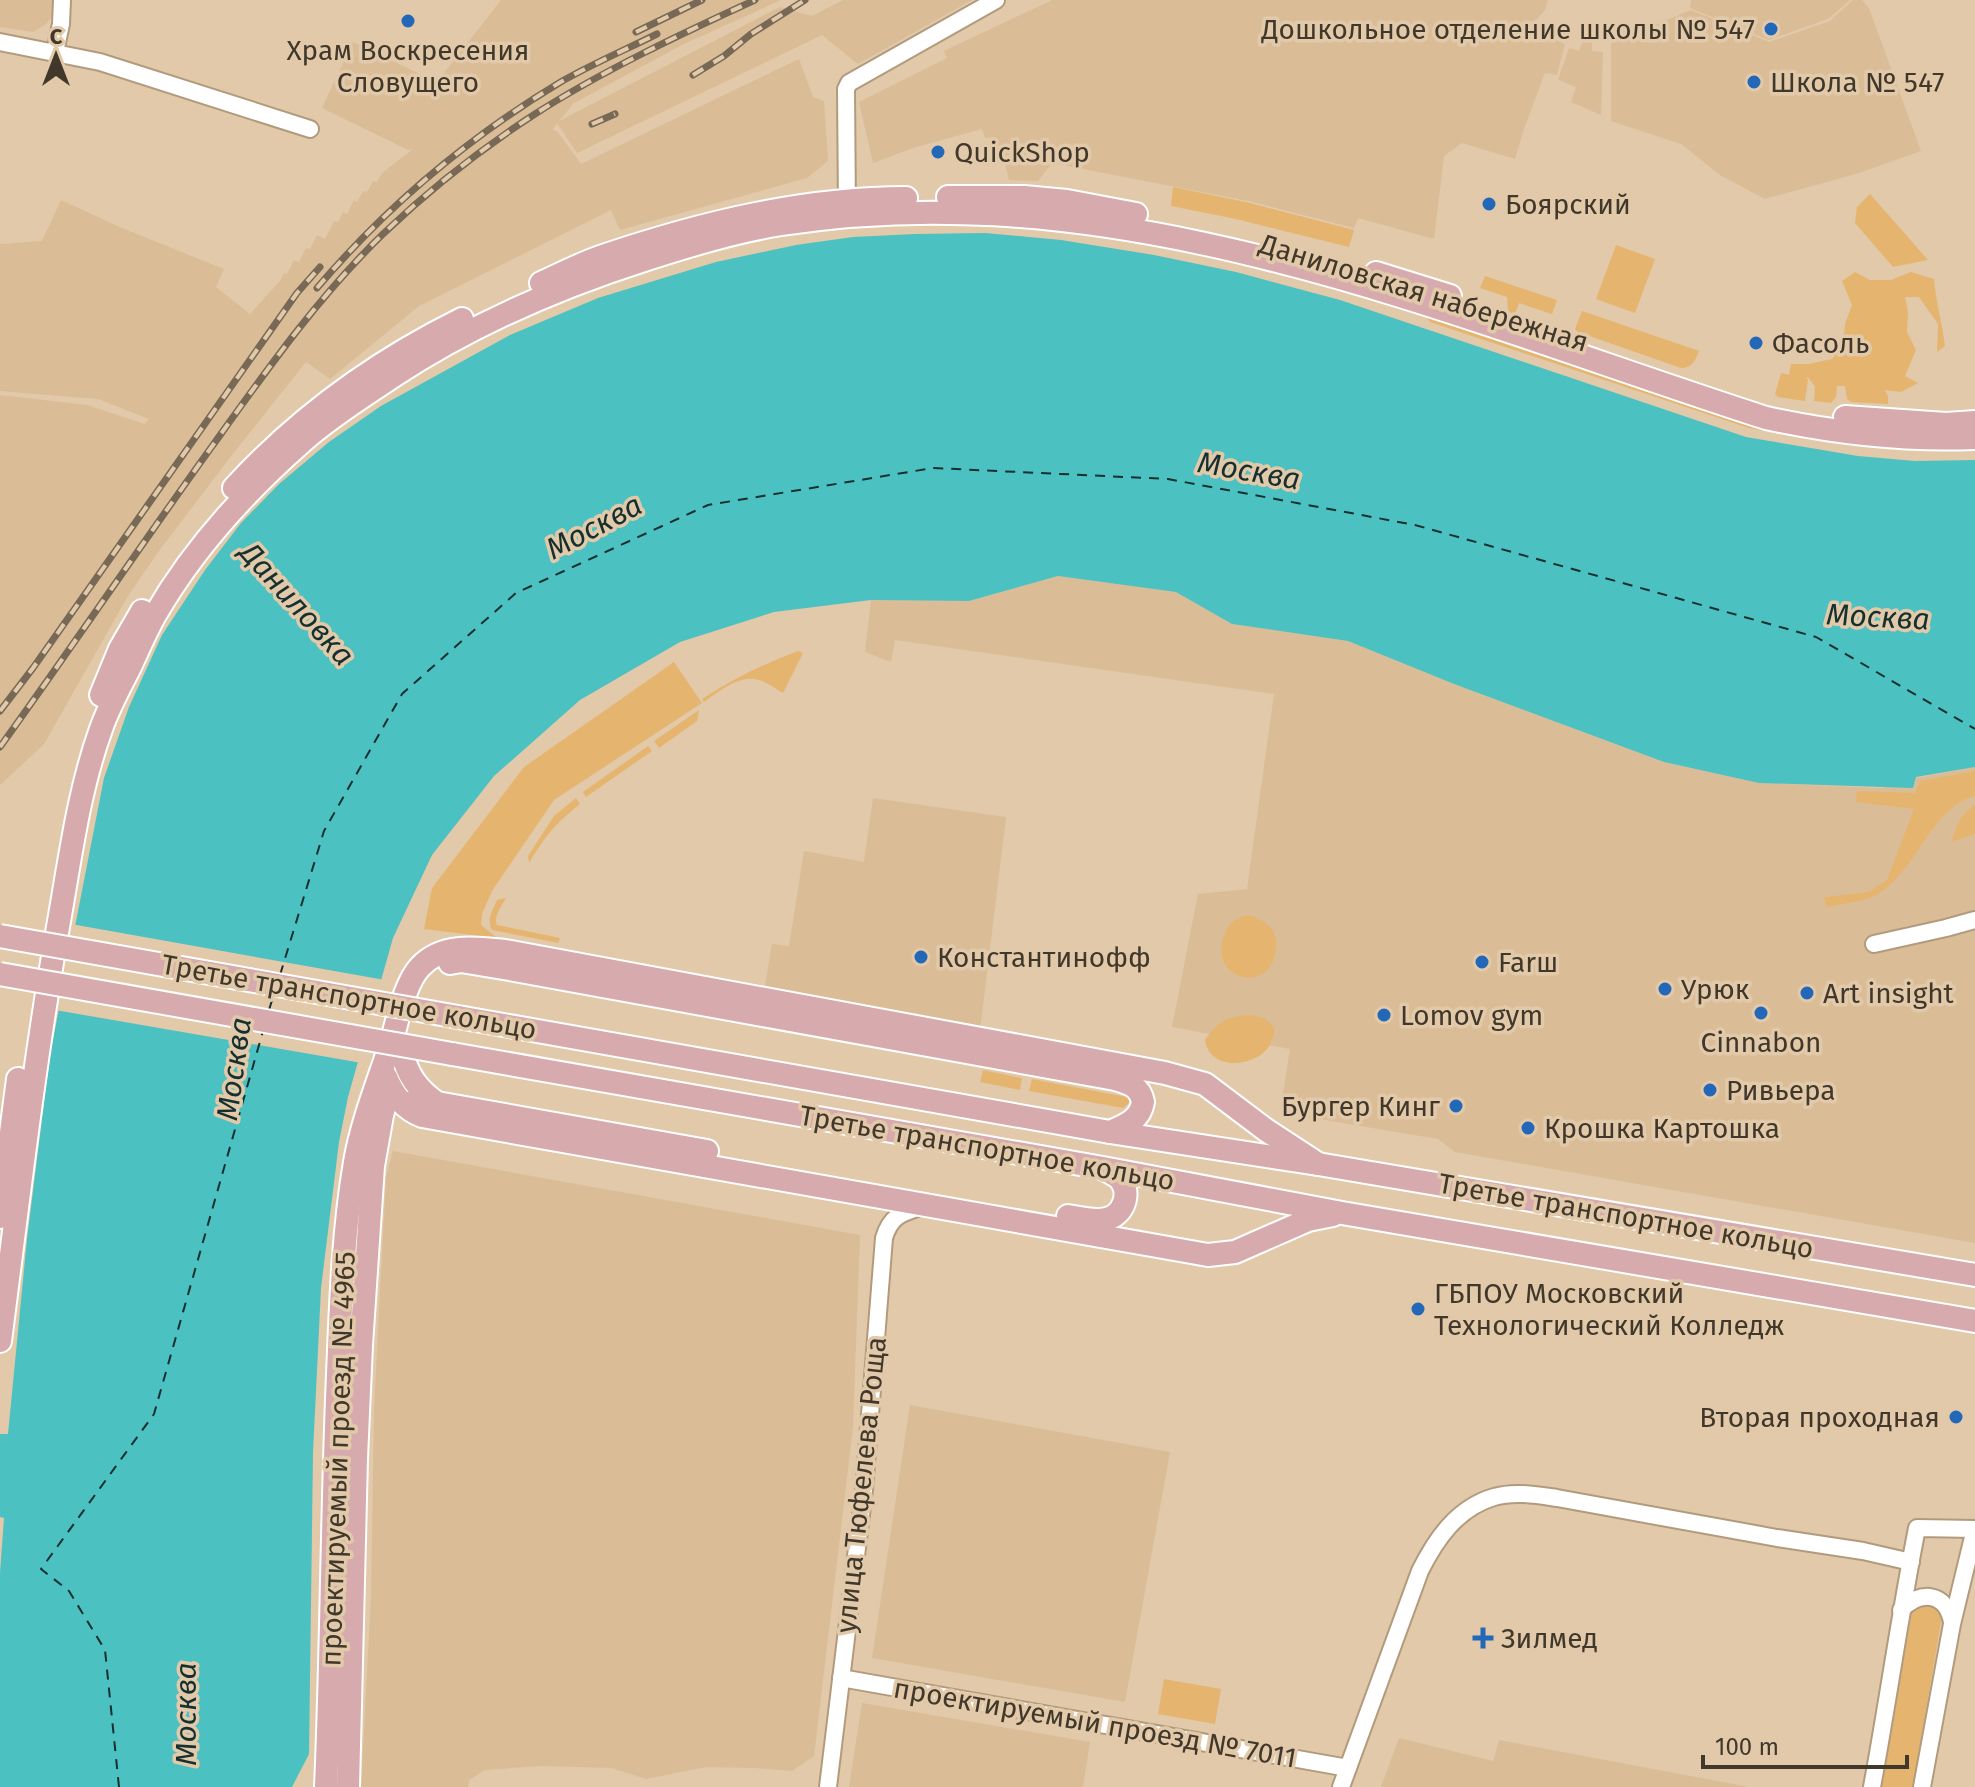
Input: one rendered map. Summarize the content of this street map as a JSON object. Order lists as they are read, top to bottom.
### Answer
{
  "streets": {
    "main road": ["Даниловская набережная", "Третье транспортное кольцо", "проектируемый проезд № 4965"],
    "street": ["улица Тюфелева Роща", "проектируемый проезд № 7011"]
  },
  "crossings": [
    ["Третье транспортное кольцо", "проектируемый проезд № 4965"],
    ["улица Тюфелева Роща", "проектируемый проезд № 7011"]
  ],
  "water": ["Москва", "Даниловка"],
  "places": {
    "other": [
      "Храм Воскресения Словущего",
      "Дошкольное отделение школы № 547",
      "Школа № 547",
      "QuickShop",
      "Боярский",
      "Фасоль",
      "Константинофф",
      "Farш",
      "Урюк",
      "Art insight",
      "Cinnabon",
      "Lomov gym",
      "Ривьера",
      "Бургер Кинг",
      "Крошка Картошка",
      "ГБПОУ Московский Технологический Колледж",
      "Вторая проходная"
    ],
    "health": ["Зилмед"]
  },
  "scale_bar": "100 m",
  "north": "top"
}
